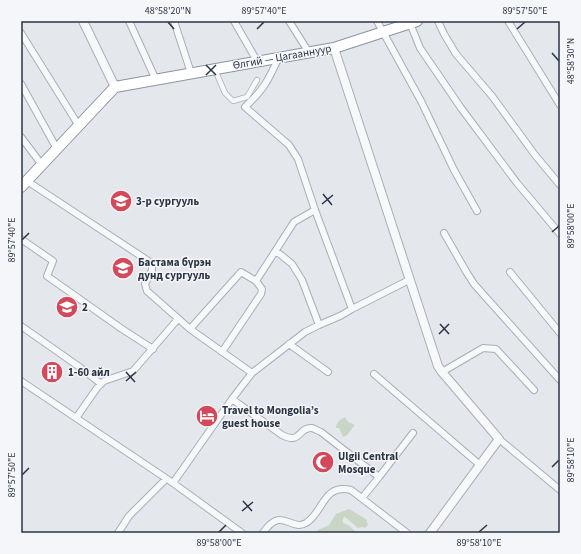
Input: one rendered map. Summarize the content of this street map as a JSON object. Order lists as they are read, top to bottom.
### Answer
{
  "streets": {
    "highway": ["Өлгий — Цагааннуур"]
  },
  "places": {
    "school or university": ["3-р сургууль", "Бастама бүрэн дунд сургууль", "2"],
    "building": ["1-60 айл"],
    "hotel": ["Travel to Mongolia’s guest house"],
    "mosque": ["Ulgii Central Mosque"]
  },
  "coordinates": [
    "48°58'20\"N",
    "89°57'40\"E",
    "89°57'50\"E",
    "48°58'30\"N",
    "89°58'00\"E",
    "89°58'10\"E"
  ]
}
